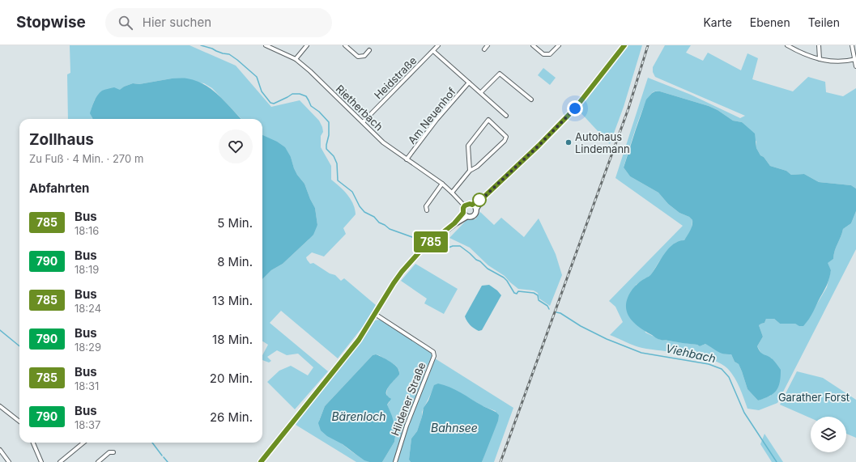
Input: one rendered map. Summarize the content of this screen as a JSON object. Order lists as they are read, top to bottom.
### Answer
{
  "streets": {
    "street": [
      "Heidstraße",
      "Rietherbach",
      "Am Neuenhof",
      "Hildener Straße"
    ]
  },
  "crossings": [
    ["Heidstraße", "Rietherbach"],
    ["Rietherbach", "Am Neuenhof"]
  ],
  "water": ["Viehbach", "Bärenloch", "Bahnsee"],
  "parks": ["Garather Forst"],
  "places": ["Autohaus Lindemann"],
  "lines": ["bus line 785"],
  "page": {
    "header": "Stopwise",
    "search": "Hier suchen",
    "nav": ["Karte", "Ebenen", "Teilen"],
    "on_map": "785",
    "heading": [
      ["Zollhaus", "Zu Fuß · 4 Min. · 270 m"],
      "Abfahrten"
    ],
    "list": [
      {
        "mark": "785",
        "name": "Bus",
        "note": "18:16",
        "value": "5 Min."
      },
      {
        "mark": "790",
        "name": "Bus",
        "note": "18:19",
        "value": "8 Min."
      },
      {
        "mark": "785",
        "name": "Bus",
        "note": "18:24",
        "value": "13 Min."
      },
      {
        "mark": "790",
        "name": "Bus",
        "note": "18:29",
        "value": "18 Min."
      },
      {
        "mark": "785",
        "name": "Bus",
        "note": "18:31",
        "value": "20 Min."
      },
      {
        "mark": "790",
        "name": "Bus",
        "note": "18:37",
        "value": "26 Min."
      }
    ]
  }
}
